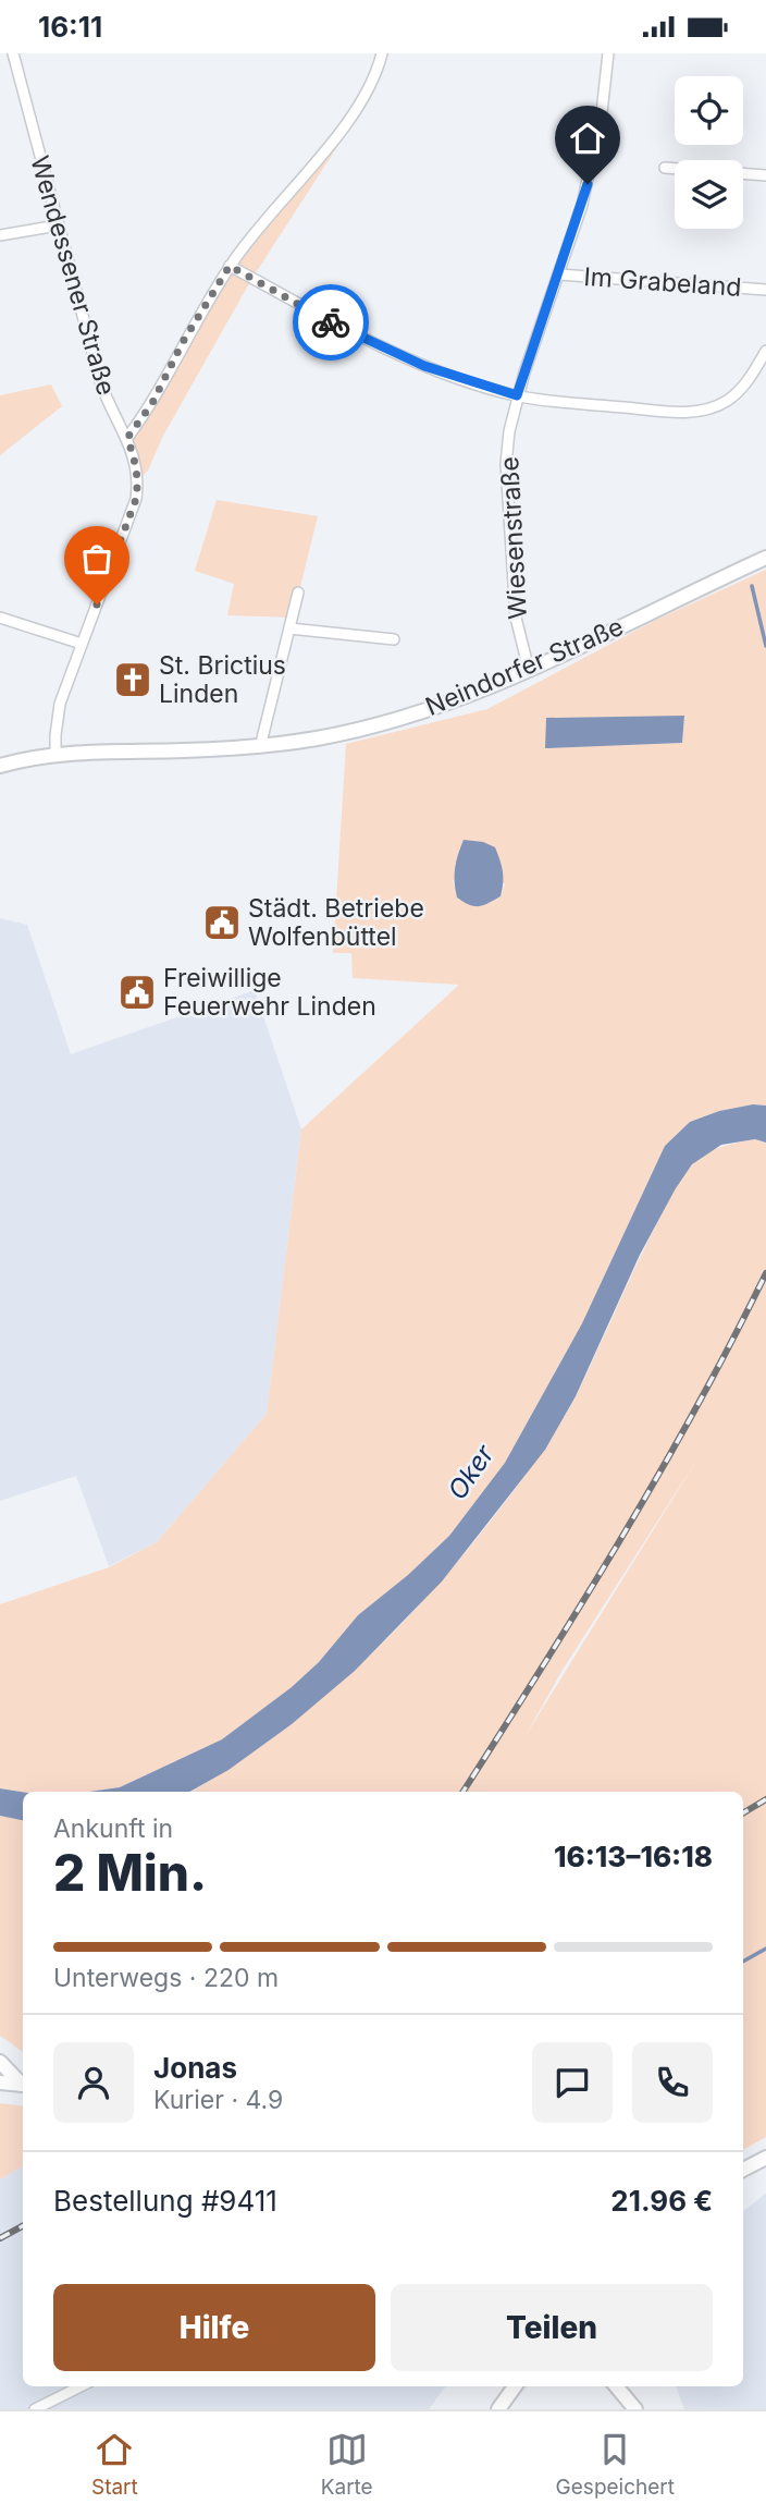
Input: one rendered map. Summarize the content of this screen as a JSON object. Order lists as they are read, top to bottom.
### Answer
{
  "streets": {
    "street": [
      "Wendessener Straße",
      "Im Grabeland",
      "Wiesenstraße",
      "Neindorfer Straße"
    ]
  },
  "crossings": [
    ["Wendessener Straße", "Neindorfer Straße"],
    ["Im Grabeland", "Wiesenstraße"],
    ["Wiesenstraße", "Neindorfer Straße"]
  ],
  "water": ["Oker"],
  "places": {
    "church": ["St. Brictius Linden"],
    "public building": ["Städt. Betriebe Wolfenbüttel", "Freiwillige Feuerwehr Linden"]
  },
  "page": {
    "status": "16:11",
    "heading": ["2 Min.", "Ankunft in", "16:13–16:18"],
    "panel": [
      "Jonas",
      "Kurier · 4.9",
      "Bestellung #9411",
      "21.96 €"
    ],
    "bar": "Unterwegs · 220 m",
    "buttons": ["Hilfe", "Teilen"],
    "tabs": ["Start", "Karte", "Gespeichert"]
  }
}
